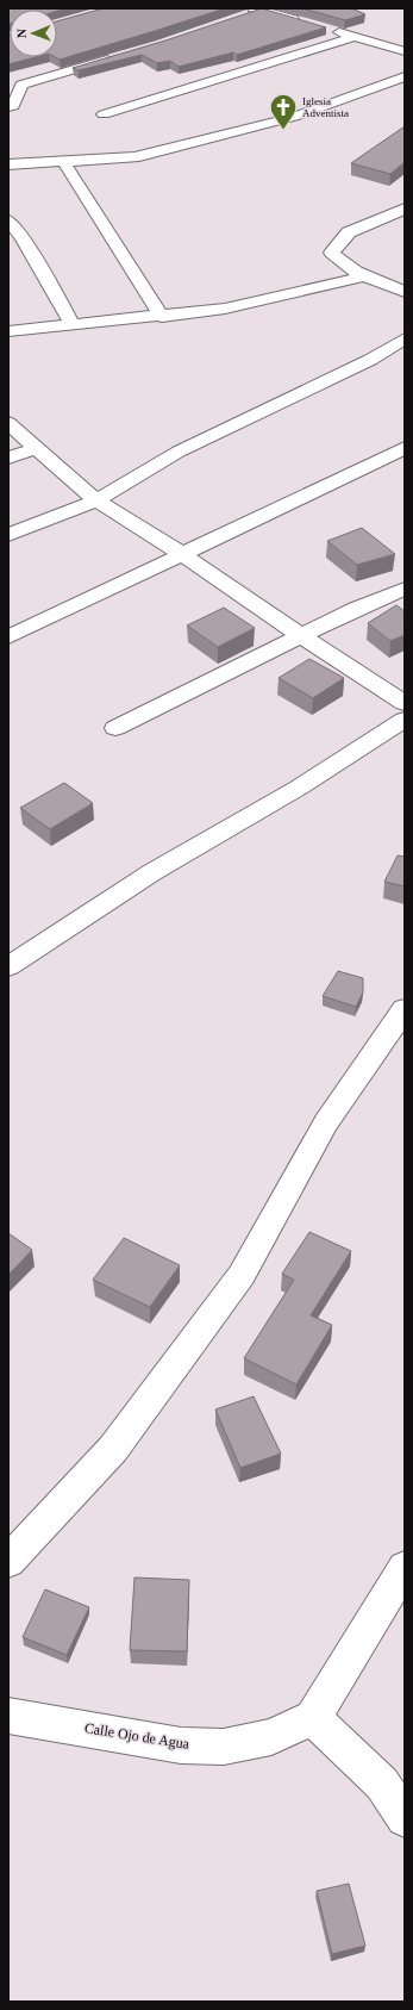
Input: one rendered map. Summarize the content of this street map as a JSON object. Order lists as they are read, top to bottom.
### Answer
{
  "streets": {
    "street": ["Calle Ojo de Agua"]
  },
  "places": {
    "church": ["Iglesia Adventista"]
  },
  "north": "left"
}
